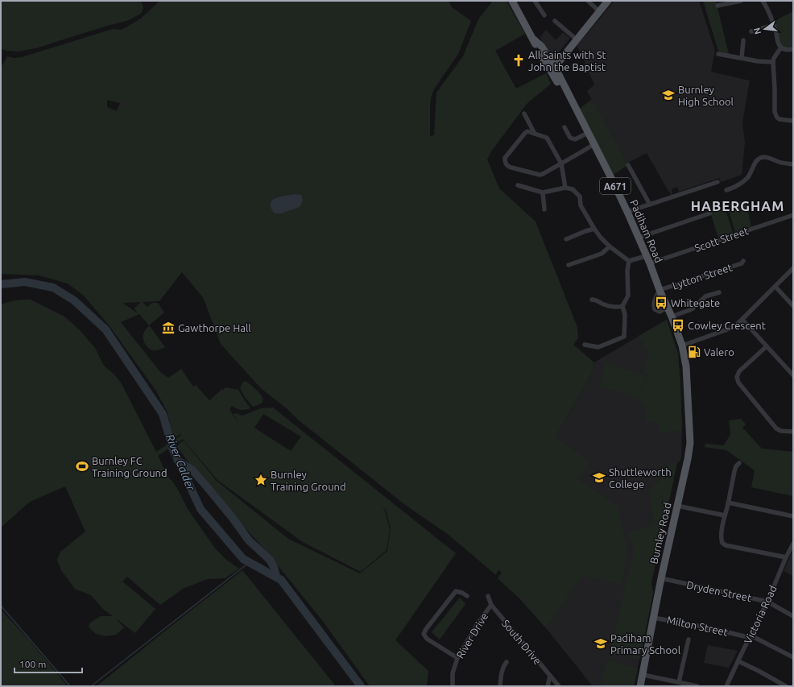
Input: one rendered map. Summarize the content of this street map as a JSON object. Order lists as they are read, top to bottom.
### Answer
{
  "streets": {
    "main road": ["A671", "Padiham Road", "Burnley Road"],
    "street": [
      "Scott Street",
      "Lytton Street",
      "Dryden Street",
      "Victoria Road",
      "Milton Street",
      "River Drive",
      "South Drive"
    ]
  },
  "crossings": [
    ["Padiham Road", "Scott Street"],
    ["Padiham Road", "Lytton Street"],
    ["Padiham Road", "Burnley Road"],
    ["Burnley Road", "Dryden Street"],
    ["Burnley Road", "Milton Street"],
    ["Dryden Street", "Victoria Road"],
    ["Victoria Road", "Milton Street"],
    ["River Drive", "South Drive"]
  ],
  "districts": ["HABERGHAM"],
  "water": ["River Calder"],
  "places": {
    "church": ["All Saints with St John the Baptist"],
    "school or university": ["Burnley High School", "Shuttleworth College", "Padiham Primary School"],
    "bus stop": ["Whitegate", "Cowley Crescent"],
    "museum": ["Gawthorpe Hall"],
    "fuel station": ["Valero"],
    "sports": ["Burnley FC Training Ground"],
    "place": ["Burnley Training Ground"]
  },
  "scale_bar": "100 m",
  "north": "left"
}
